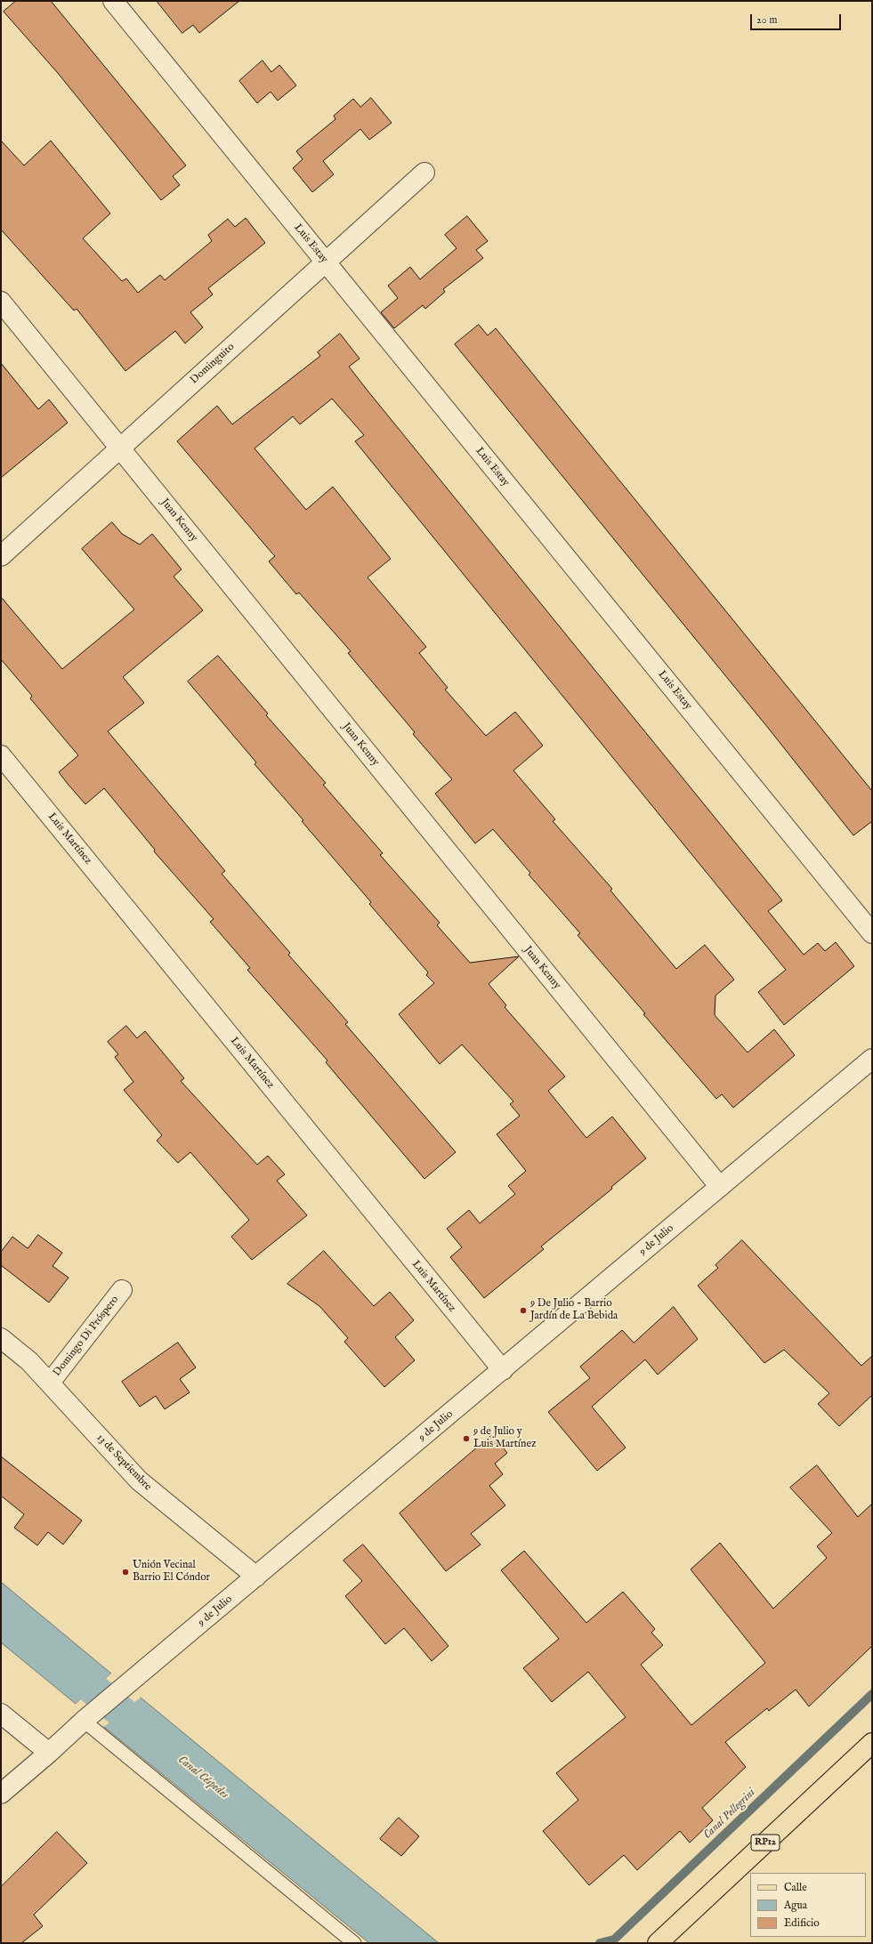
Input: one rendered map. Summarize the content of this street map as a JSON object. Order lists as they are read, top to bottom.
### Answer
{
  "streets": {
    "main road": ["RP12"],
    "street": [
      "Luis Estay",
      "Dominguito",
      "Juan Kenny",
      "Luis Martínez",
      "9 de Julio",
      "Domingo Di Próspero",
      "13 de Septiembre"
    ]
  },
  "crossings": [
    ["Luis Estay", "Dominguito"],
    ["Dominguito", "Juan Kenny"],
    ["Juan Kenny", "9 de Julio"],
    ["Luis Martínez", "9 de Julio"],
    ["9 de Julio", "13 de Septiembre"],
    ["Domingo Di Próspero", "13 de Septiembre"]
  ],
  "water": ["Canal Céspedes", "Canal Pellegrini"],
  "places": ["9 De Julio - Barrio Jardín de La Bebida", "9 de Julio y Luis Martínez", "Unión Vecinal Barrio El Cóndor"],
  "legend": ["Calle", "Agua", "Edificio"],
  "scale_bar": "20 m"
}
